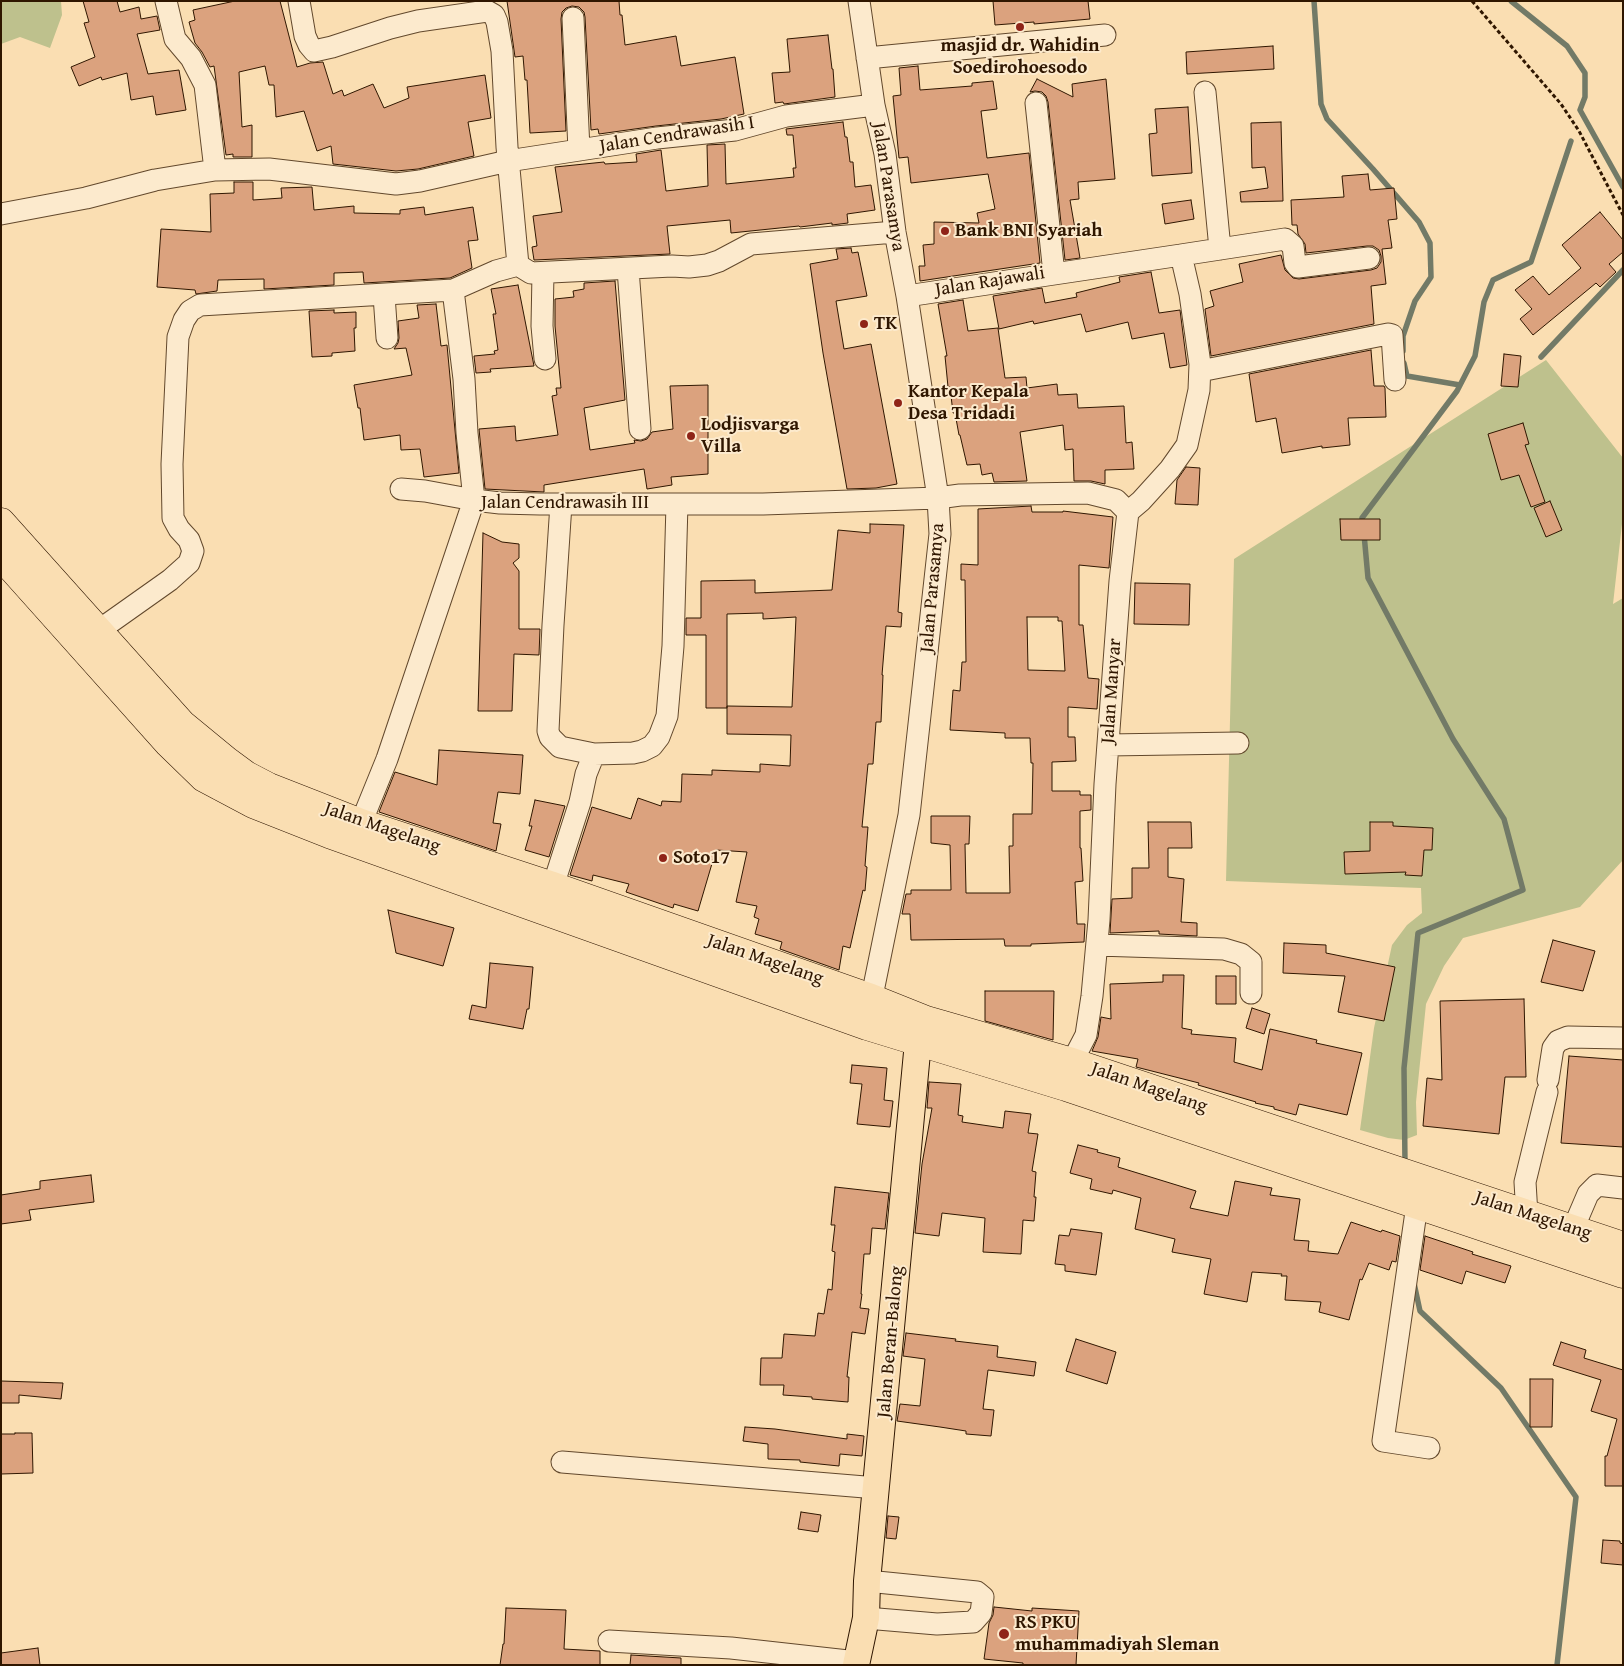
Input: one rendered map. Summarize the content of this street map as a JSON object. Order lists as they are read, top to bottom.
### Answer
{
  "streets": {
    "highway": ["Jalan Magelang"],
    "main road": ["Jalan Beran-Balong"],
    "street": [
      "Jalan Cendrawasih I",
      "Jalan Parasamya",
      "Jalan Rajawali",
      "Jalan Cendrawasih III",
      "Jalan Manyar"
    ]
  },
  "crossings": [
    ["Jalan Cendrawasih I", "Jalan Parasamya"],
    ["Jalan Parasamya", "Jalan Rajawali"],
    ["Jalan Parasamya", "Jalan Cendrawasih III"],
    ["Jalan Parasamya", "Jalan Magelang"],
    ["Jalan Cendrawasih III", "Jalan Magelang"],
    ["Jalan Manyar", "Jalan Magelang"],
    ["Jalan Magelang", "Jalan Beran-Balong"]
  ],
  "places": [
    "masjid dr. Wahidin Soedirohoesodo",
    "Bank BNI Syariah",
    "TK",
    "Kantor Kepala Desa Tridadi",
    "Lodjisvarga Villa",
    "Soto17",
    "RS PKU muhammadiyah Sleman"
  ]
}
